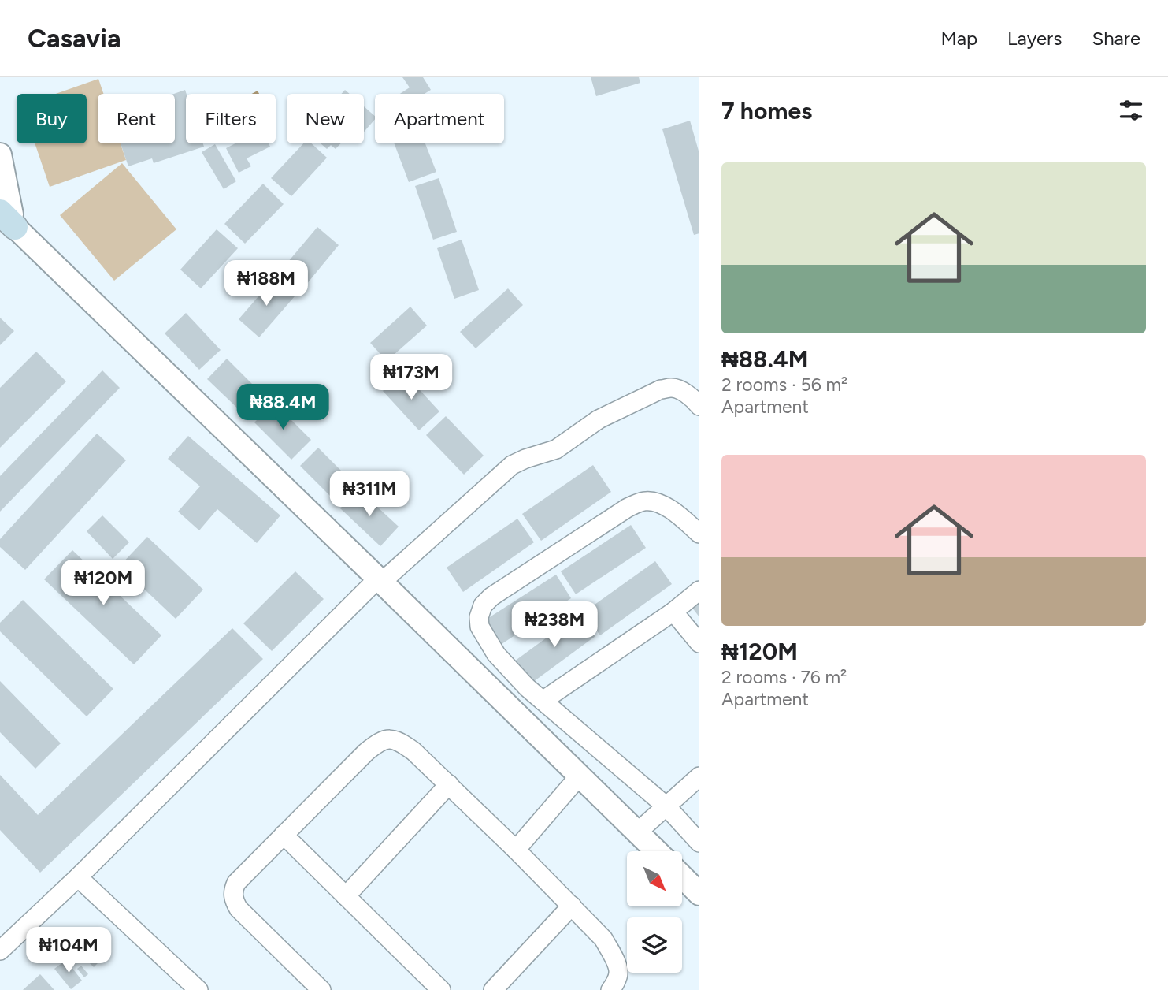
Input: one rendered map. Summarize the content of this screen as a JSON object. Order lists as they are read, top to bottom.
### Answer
{
  "north": "bottom right",
  "page": {
    "header": "Casavia",
    "nav": ["Map", "Layers", "Share"],
    "heading": "7 homes",
    "chip": [
      "Buy",
      "Rent",
      "Filters",
      "New",
      "Apartment"
    ],
    "list": [
      {
        "name": "₦88.4M",
        "note": "2 rooms · 56 m² · Apartment"
      },
      {
        "name": "₦120M",
        "note": "2 rooms · 76 m² · Apartment"
      }
    ],
    "price": [
      "₦188M",
      "₦173M",
      "₦88.4M",
      "₦311M",
      "₦120M",
      "₦238M",
      "₦104M"
    ]
  }
}
